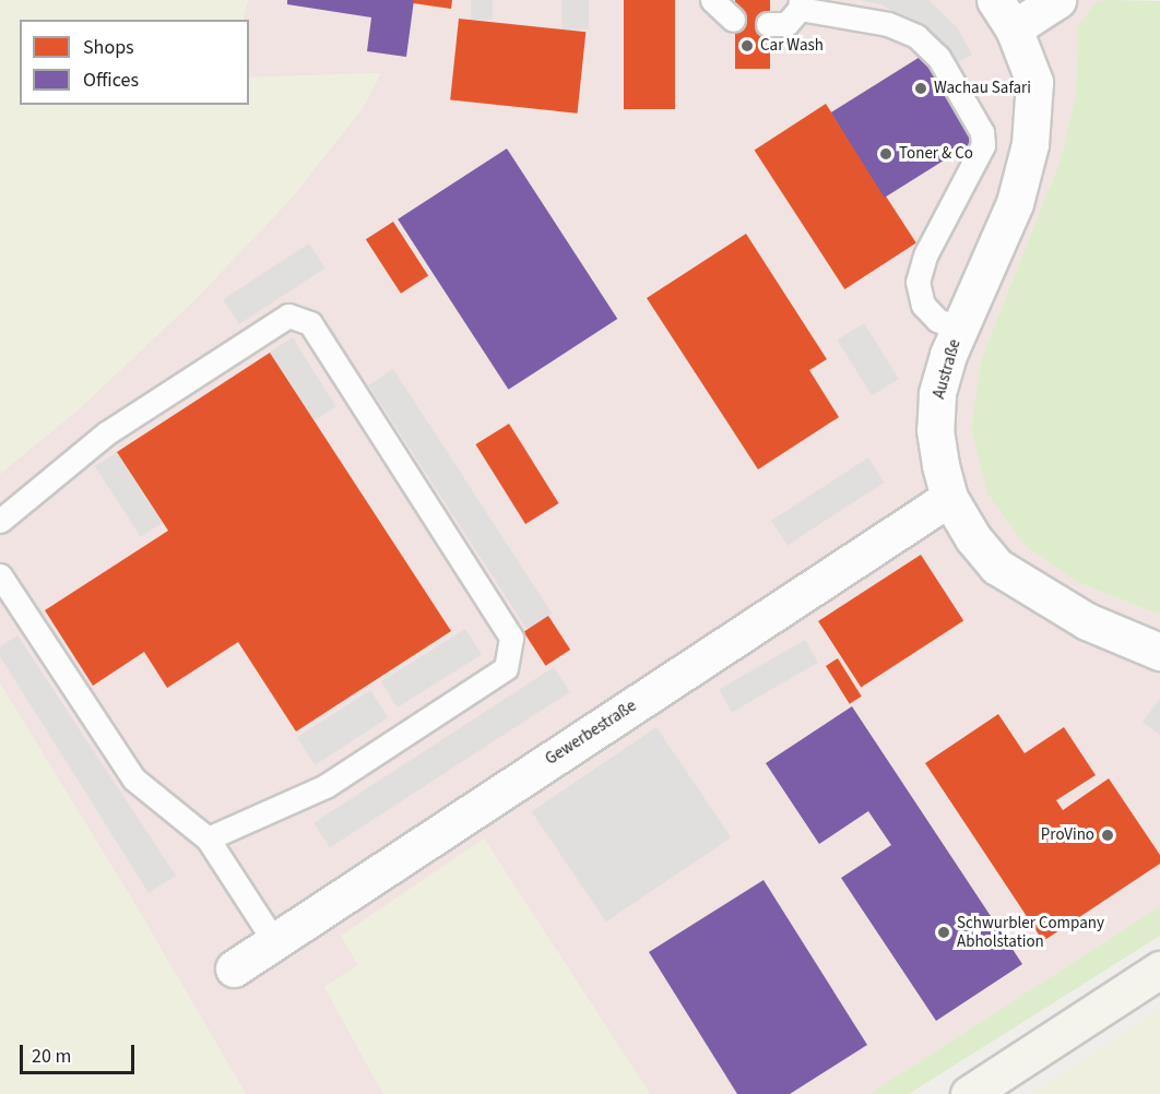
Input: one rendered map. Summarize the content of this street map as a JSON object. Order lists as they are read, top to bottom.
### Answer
{
  "streets": {
    "street": ["Austraße", "Gewerbestraße"]
  },
  "crossings": [
    ["Austraße", "Gewerbestraße"]
  ],
  "places": [
    "Car Wash",
    "Wachau Safari",
    "Toner & Co",
    "ProVino",
    "Schwurbler Company Abholstation"
  ],
  "legend": ["Shops", "Offices"],
  "scale_bar": "20 m"
}
